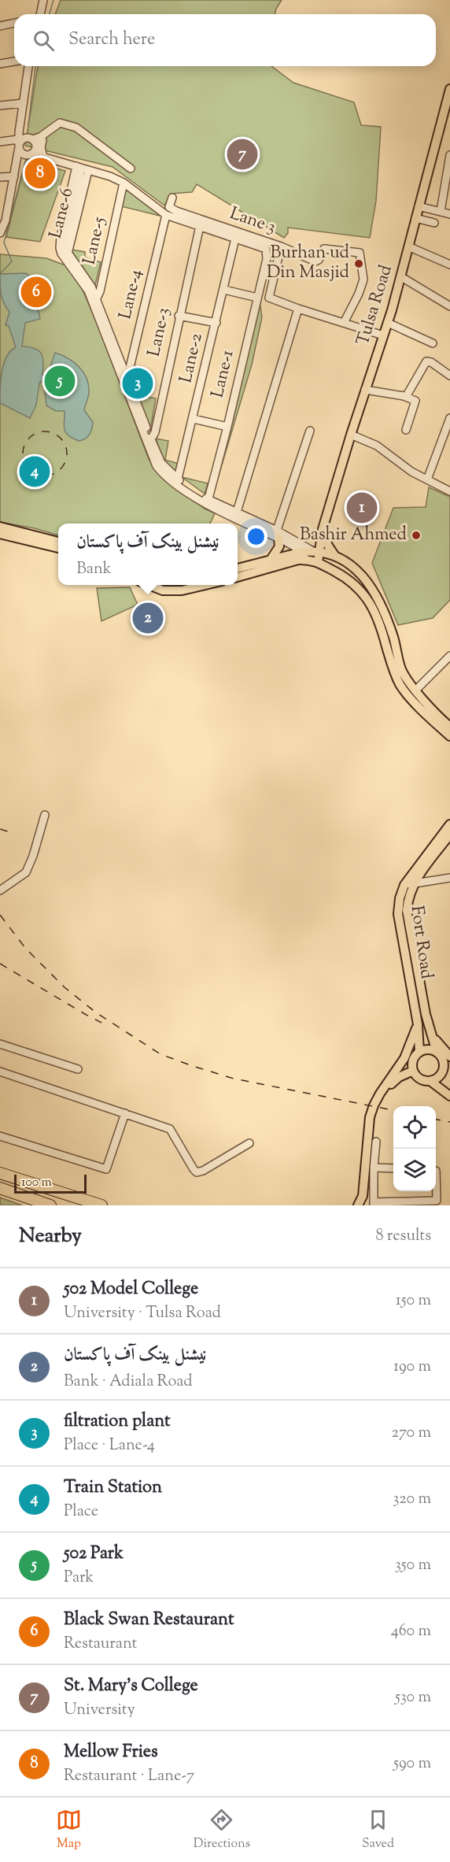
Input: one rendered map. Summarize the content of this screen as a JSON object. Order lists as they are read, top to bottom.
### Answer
{
  "streets": {
    "main road": ["Tulsa Road", "Fort Road"],
    "street": [
      "Lane-6",
      "Lane 3",
      "Lane-5",
      "Lane-4",
      "Lane-3",
      "Lane-2",
      "Lane-1"
    ]
  },
  "crossings": [
    ["Lane 3", "Tulsa Road"],
    ["Lane-2", "Lane-1"]
  ],
  "places": ["Burhan ud Din Masjid", "Bashir Ahmed"],
  "scale_bar": "100 m",
  "page": {
    "search": "Search here",
    "pins": [
      "7",
      "8",
      "6",
      "5",
      "3",
      "4",
      "1",
      "2"
    ],
    "popup": ["نیشنل بینک آف پاکستان", "Bank"],
    "scale": "100 m",
    "heading": ["Nearby", "8 results"],
    "list": [
      {
        "mark": "1",
        "name": "502 Model College",
        "note": "University · Tulsa Road",
        "value": "150 m"
      },
      {
        "mark": "2",
        "name": "نیشنل بینک آف پاکستان",
        "note": "Bank · Adiala Road",
        "value": "190 m"
      },
      {
        "mark": "3",
        "name": "filtration plant",
        "note": "Place · Lane-4",
        "value": "270 m"
      },
      {
        "mark": "4",
        "name": "Train Station",
        "note": "Place",
        "value": "320 m"
      },
      {
        "mark": "5",
        "name": "502 Park",
        "note": "Park",
        "value": "350 m"
      },
      {
        "mark": "6",
        "name": "Black Swan Restaurant",
        "note": "Restaurant",
        "value": "460 m"
      },
      {
        "mark": "7",
        "name": "St. Mary's College",
        "note": "University",
        "value": "530 m"
      },
      {
        "mark": "8",
        "name": "Mellow Fries",
        "note": "Restaurant · Lane-7",
        "value": "590 m"
      }
    ],
    "nav": ["Map", "Directions", "Saved"]
  }
}
